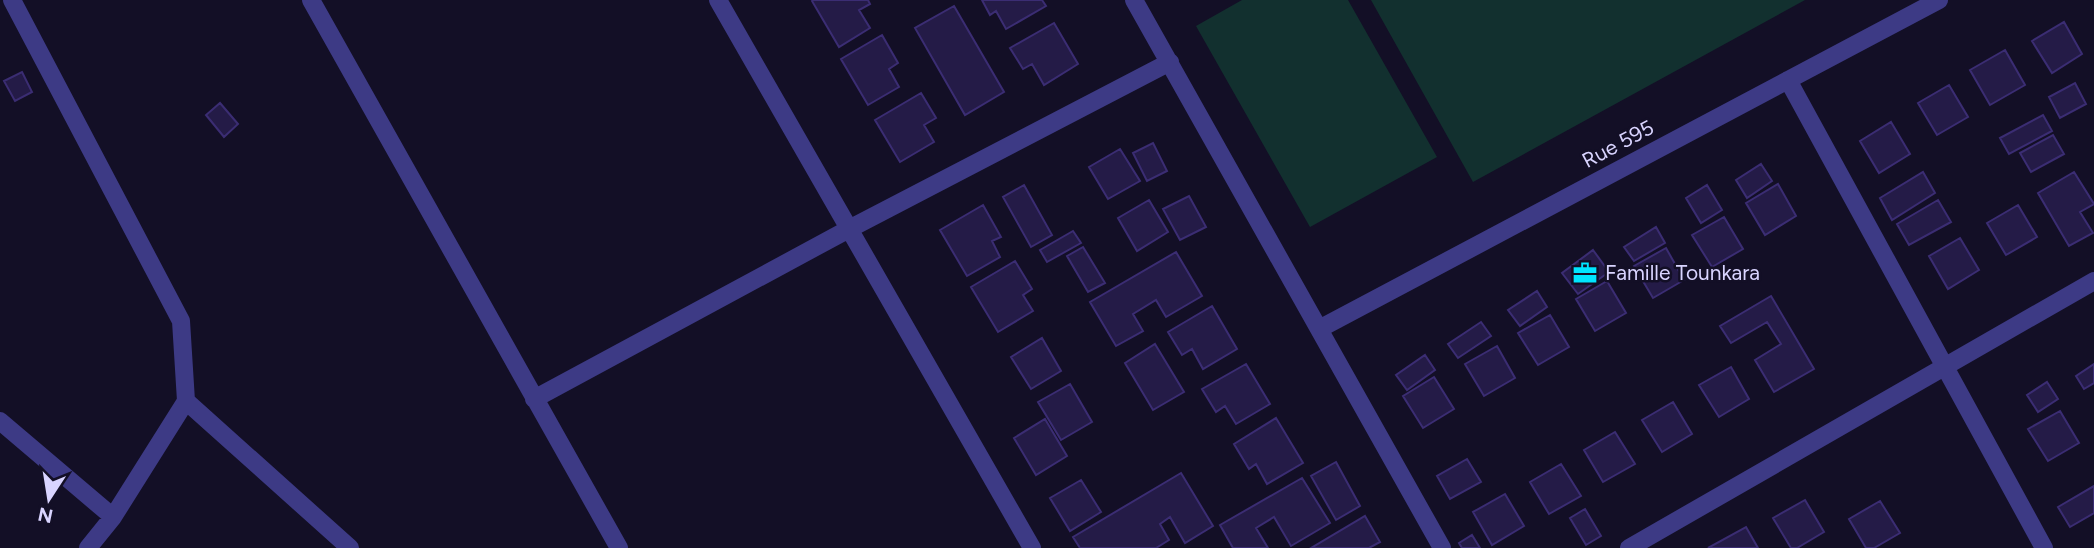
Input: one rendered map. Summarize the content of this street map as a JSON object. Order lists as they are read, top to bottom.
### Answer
{
  "streets": {
    "street": ["Rue 595"]
  },
  "places": {
    "office": ["Famille Tounkara"]
  },
  "north": "bottom"
}
